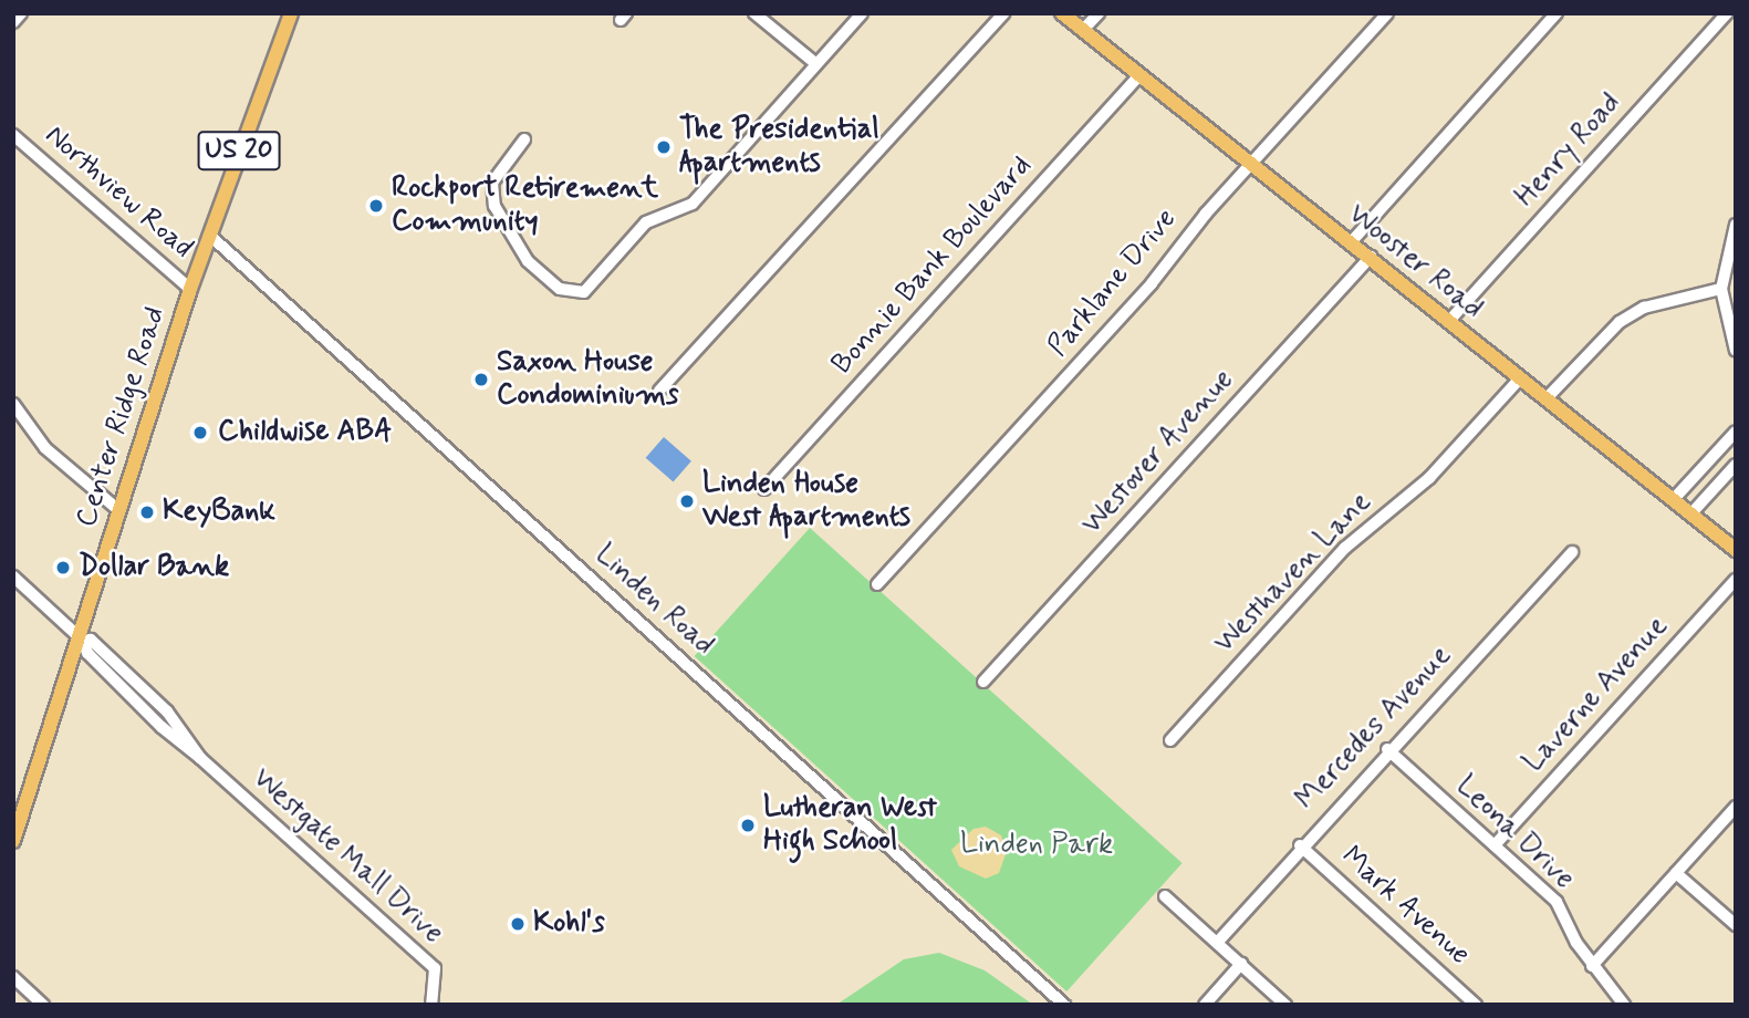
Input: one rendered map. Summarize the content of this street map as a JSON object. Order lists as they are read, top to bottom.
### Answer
{
  "streets": {
    "main road": ["US 20", "Wooster Road", "Center Ridge Road"],
    "street": [
      "Henry Road",
      "Northview Road",
      "Bonnie Bank Boulevard",
      "Parklane Drive",
      "Westover Avenue",
      "Westhaven Lane",
      "Linden Road",
      "Laverne Avenue",
      "Mercedes Avenue",
      "Leona Drive",
      "Westgate Mall Drive",
      "Mark Avenue"
    ]
  },
  "crossings": [
    ["Henry Road", "Wooster Road"],
    ["Northview Road", "Center Ridge Road"],
    ["Wooster Road", "Bonnie Bank Boulevard"],
    ["Wooster Road", "Parklane Drive"],
    ["Wooster Road", "Westover Avenue"],
    ["Wooster Road", "Westhaven Lane"],
    ["Center Ridge Road", "Linden Road"],
    ["Center Ridge Road", "Westgate Mall Drive"],
    ["Laverne Avenue", "Leona Drive"],
    ["Mercedes Avenue", "Leona Drive"],
    ["Mercedes Avenue", "Mark Avenue"]
  ],
  "parks": ["Linden Park"],
  "places": [
    "The Presidential Apartments",
    "Rockport Retirement Community",
    "Saxon House Condominiums",
    "Childwise ABA",
    "Linden House West Apartments",
    "KeyBank",
    "Dollar Bank",
    "Lutheran West High School",
    "Kohl's"
  ]
}
